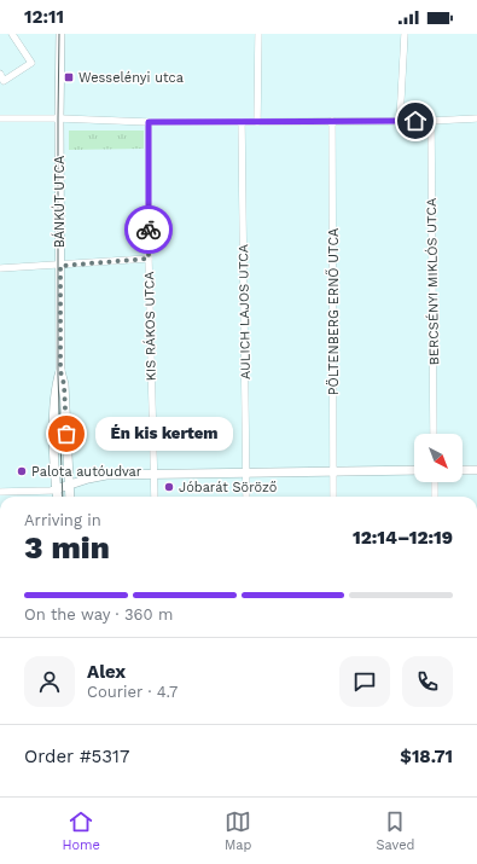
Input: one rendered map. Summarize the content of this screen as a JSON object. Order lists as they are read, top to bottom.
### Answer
{
  "streets": {
    "street": [
      "BÁNKÚT UTCA",
      "BERCSÉNYI MIKLÓS UTCA",
      "AULICH LAJOS UTCA",
      "PÖLTENBERG ERNŐ UTCA",
      "KIS RÁKOS UTCA"
    ]
  },
  "places": {
    "transit": ["Wesselényi utca"],
    "other": ["Én kis kertem", "Palota autóudvar", "Jóbarát Söröző"]
  },
  "north": "bottom right",
  "page": {
    "status": "12:11",
    "bubble": "Én kis kertem",
    "heading": ["3 min", "Arriving in", "12:14–12:19"],
    "panel": [
      "Alex",
      "Courier · 4.7",
      "Order #5317",
      "$18.71"
    ],
    "bar": "On the way · 360 m",
    "tabs": ["Home", "Map", "Saved"]
  }
}
